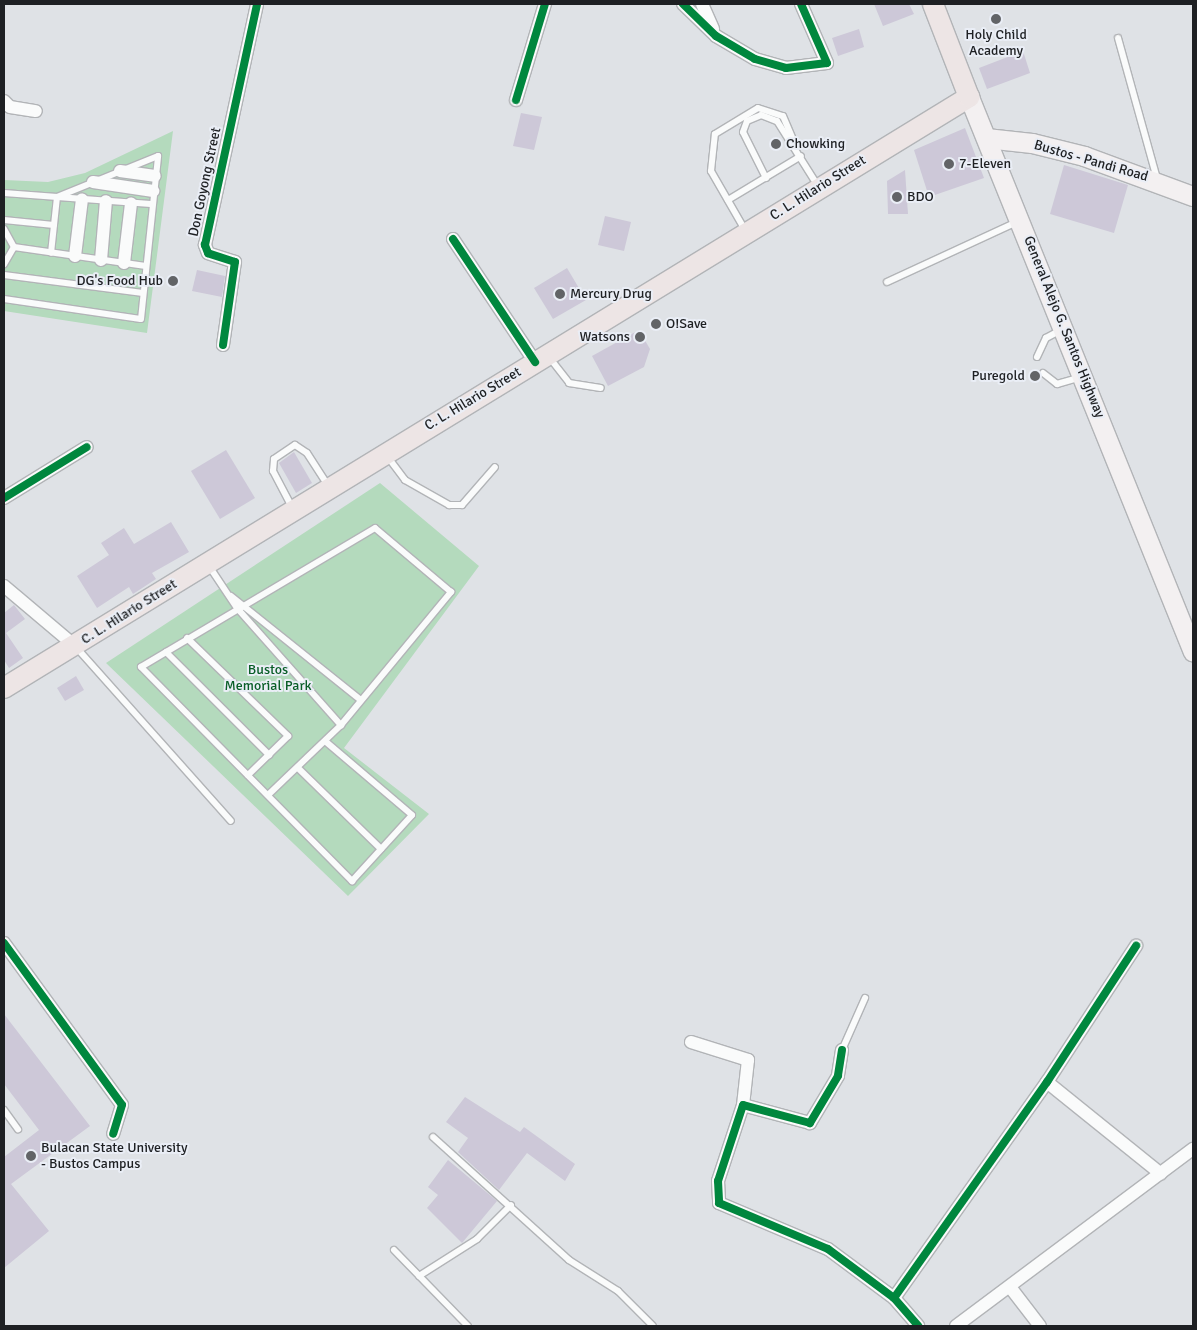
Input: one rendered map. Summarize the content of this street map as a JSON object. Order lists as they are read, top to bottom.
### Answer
{
  "streets": {
    "main road": ["Bustos - Pandi Road", "C. L. Hilario Street", "General Alejo G. Santos Highway"],
    "street": ["Don Goyong Street"]
  },
  "crossings": [
    ["Bustos - Pandi Road", "General Alejo G. Santos Highway"],
    ["C. L. Hilario Street", "General Alejo G. Santos Highway"]
  ],
  "parks": ["Bustos Memorial Park"],
  "places": [
    "Holy Child Academy",
    "Chowking",
    "7-Eleven",
    "BDO",
    "DG's Food Hub",
    "Mercury Drug",
    "O!Save",
    "Watsons",
    "Puregold",
    "Bulacan State University - Bustos Campus"
  ]
}
